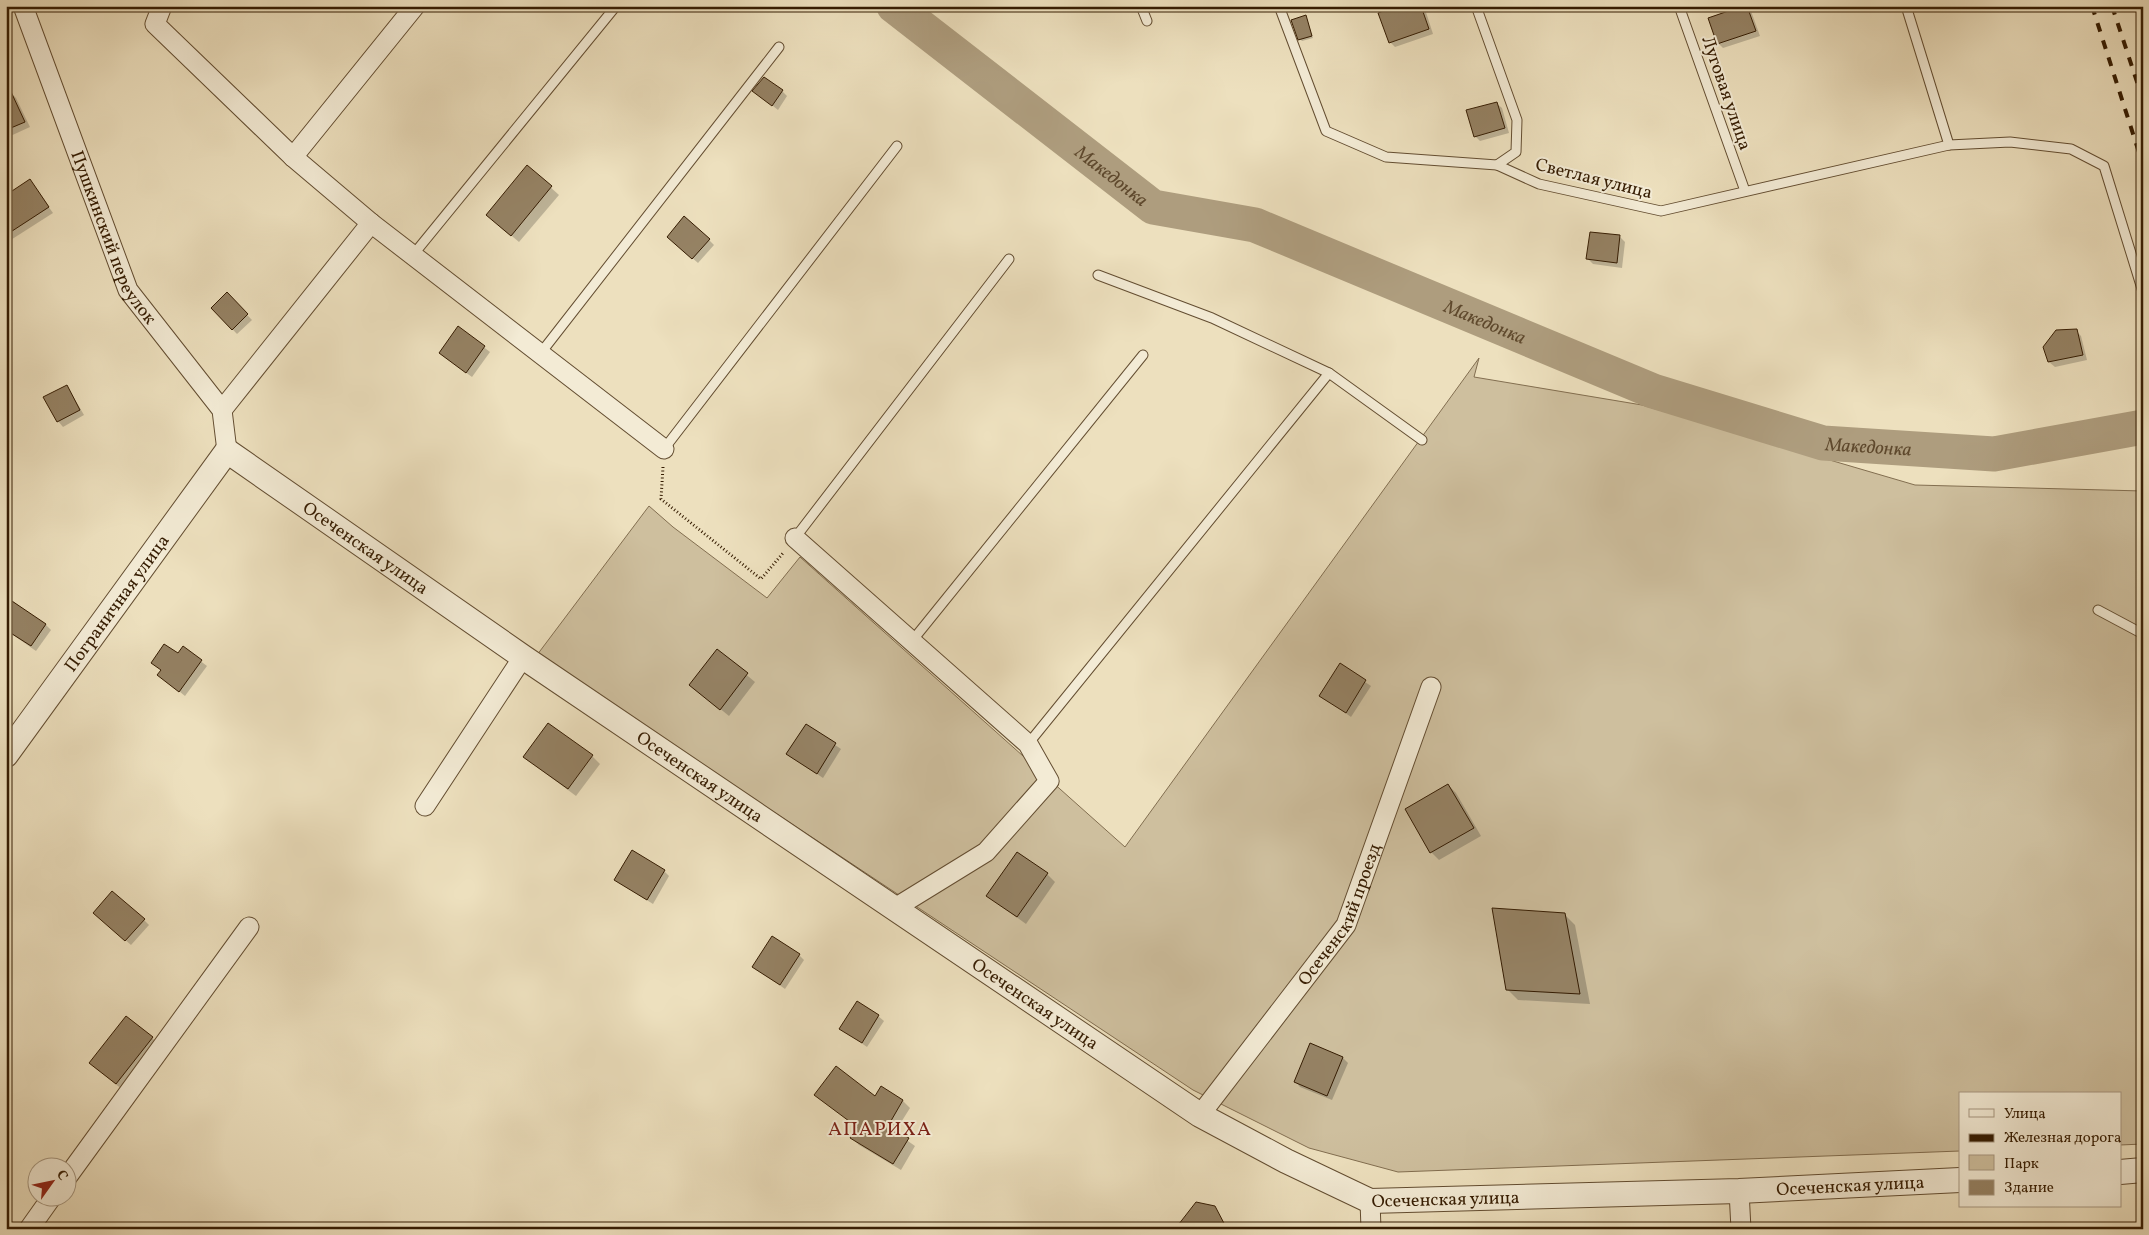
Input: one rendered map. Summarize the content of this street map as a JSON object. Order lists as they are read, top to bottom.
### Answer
{
  "streets": {
    "street": [
      "Пушкинский переулок",
      "Осеченская улица",
      "Пограничная улица",
      "Осеченский проезд"
    ],
    "lane": ["Луговая улица", "Светлая улица"]
  },
  "crossings": [
    ["Луговая улица", "Светлая улица"],
    ["Осеченская улица", "Пограничная улица"],
    ["Осеченская улица", "Осеченский проезд"]
  ],
  "districts": ["АПАРИХА"],
  "water": ["Македонка"],
  "legend": [
    "Улица",
    "Железная дорога",
    "Парк",
    "Здание"
  ],
  "north": "top right"
}
